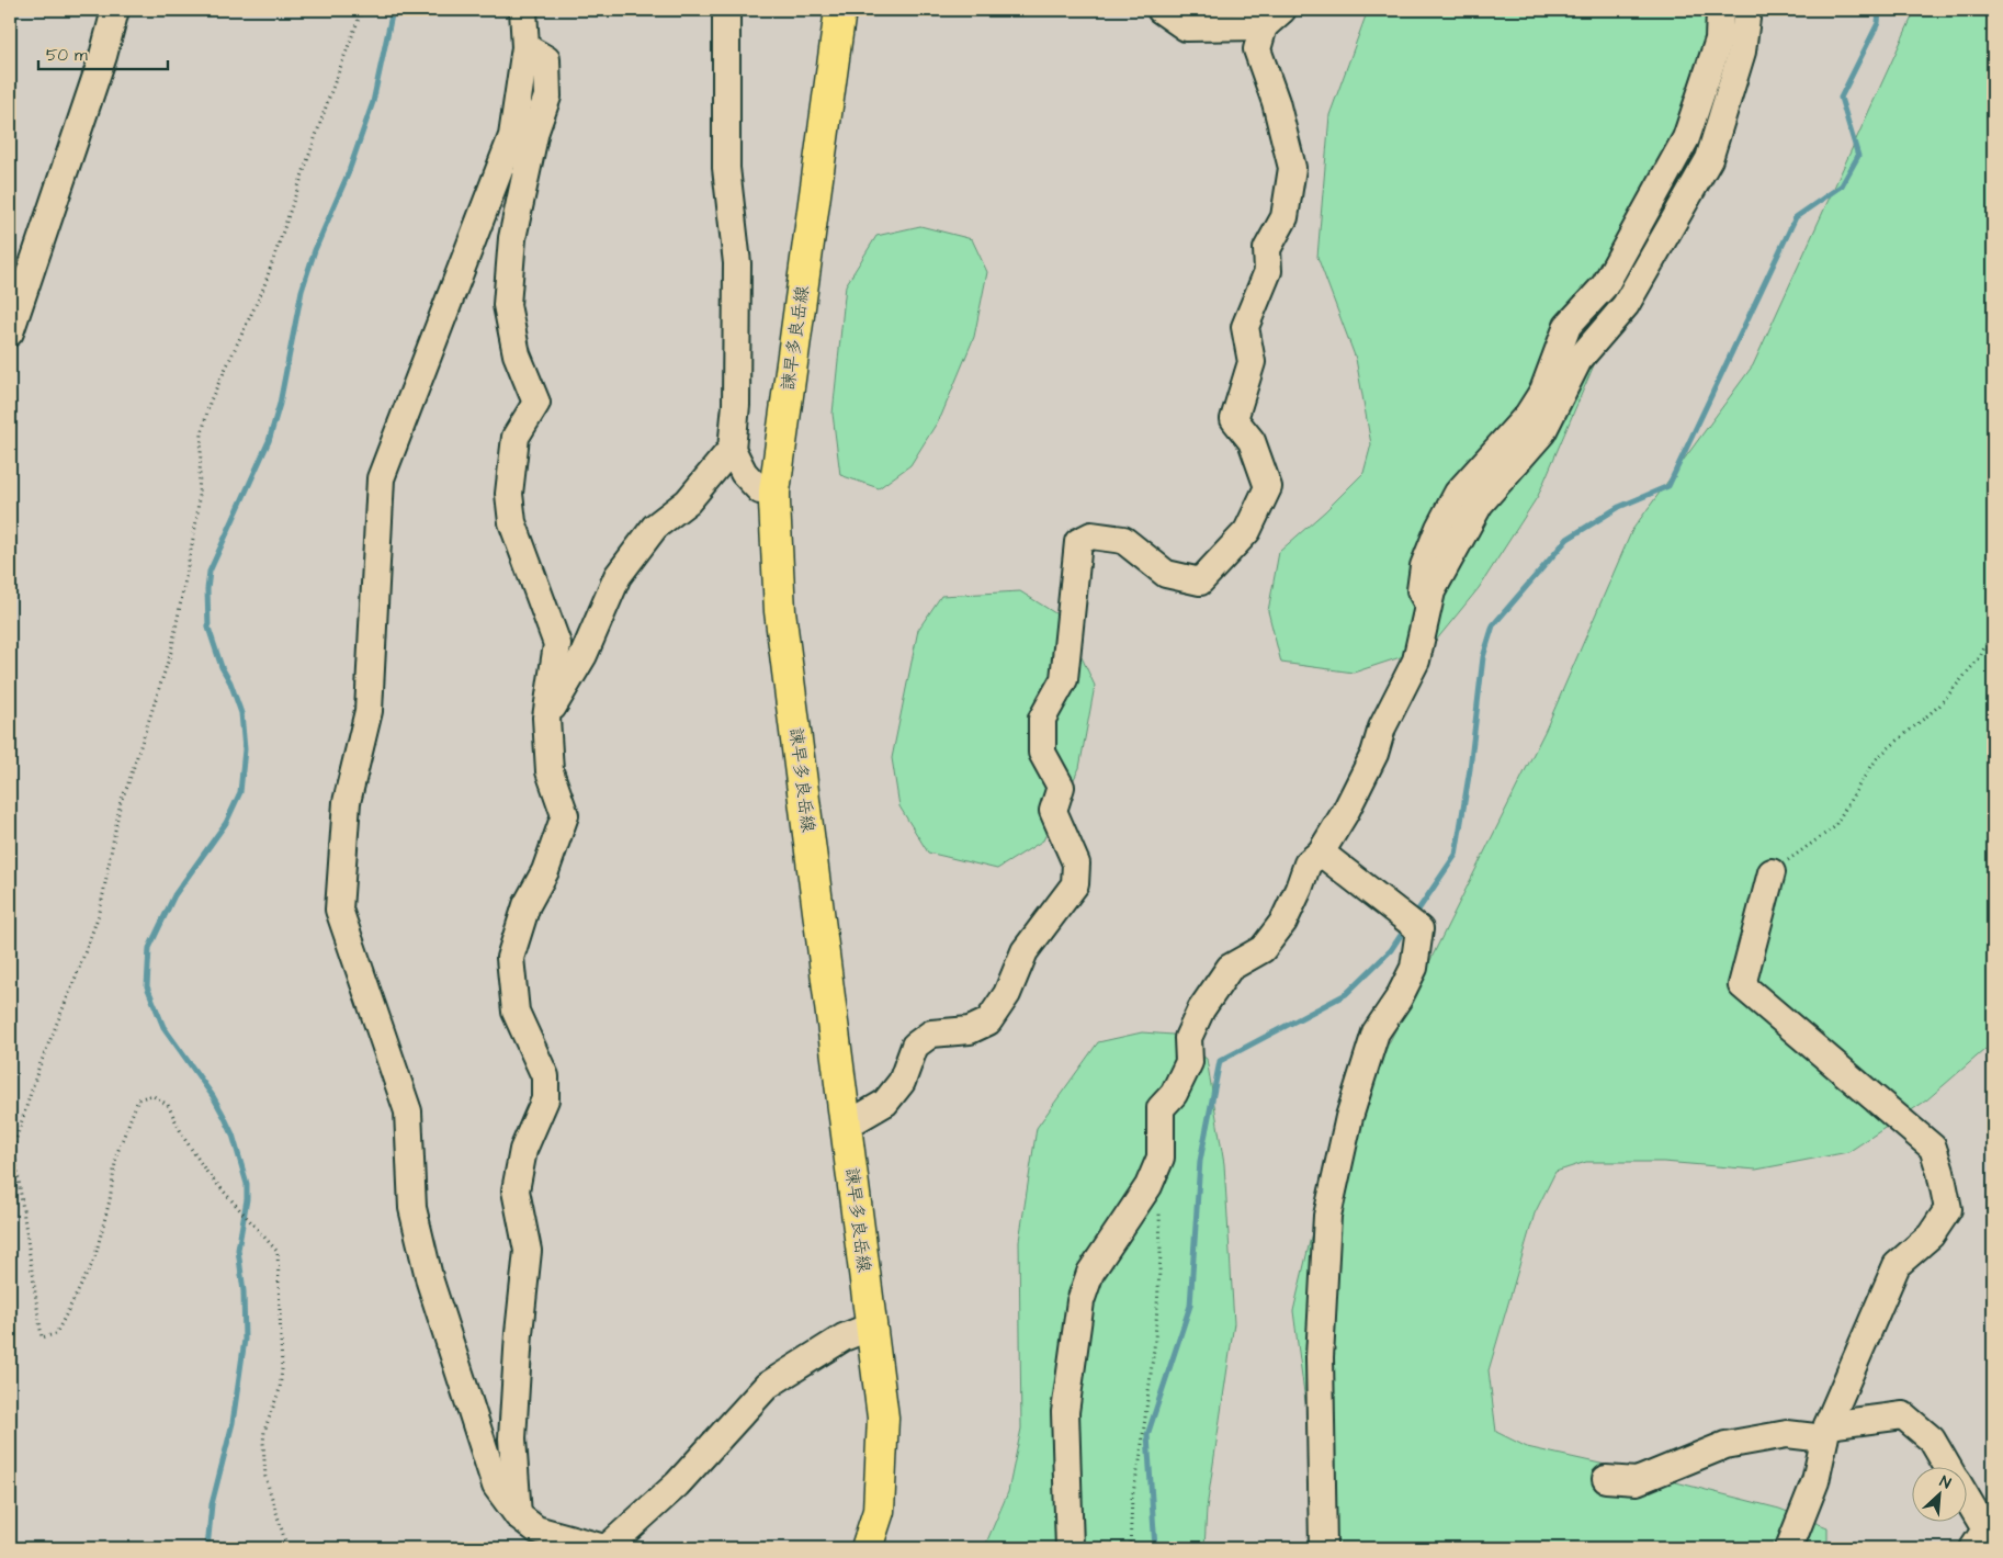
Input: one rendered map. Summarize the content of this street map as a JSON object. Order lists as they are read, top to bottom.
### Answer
{
  "streets": {
    "main road": ["諫早多良岳線"]
  },
  "scale_bar": "50 m",
  "north": "top right"
}
